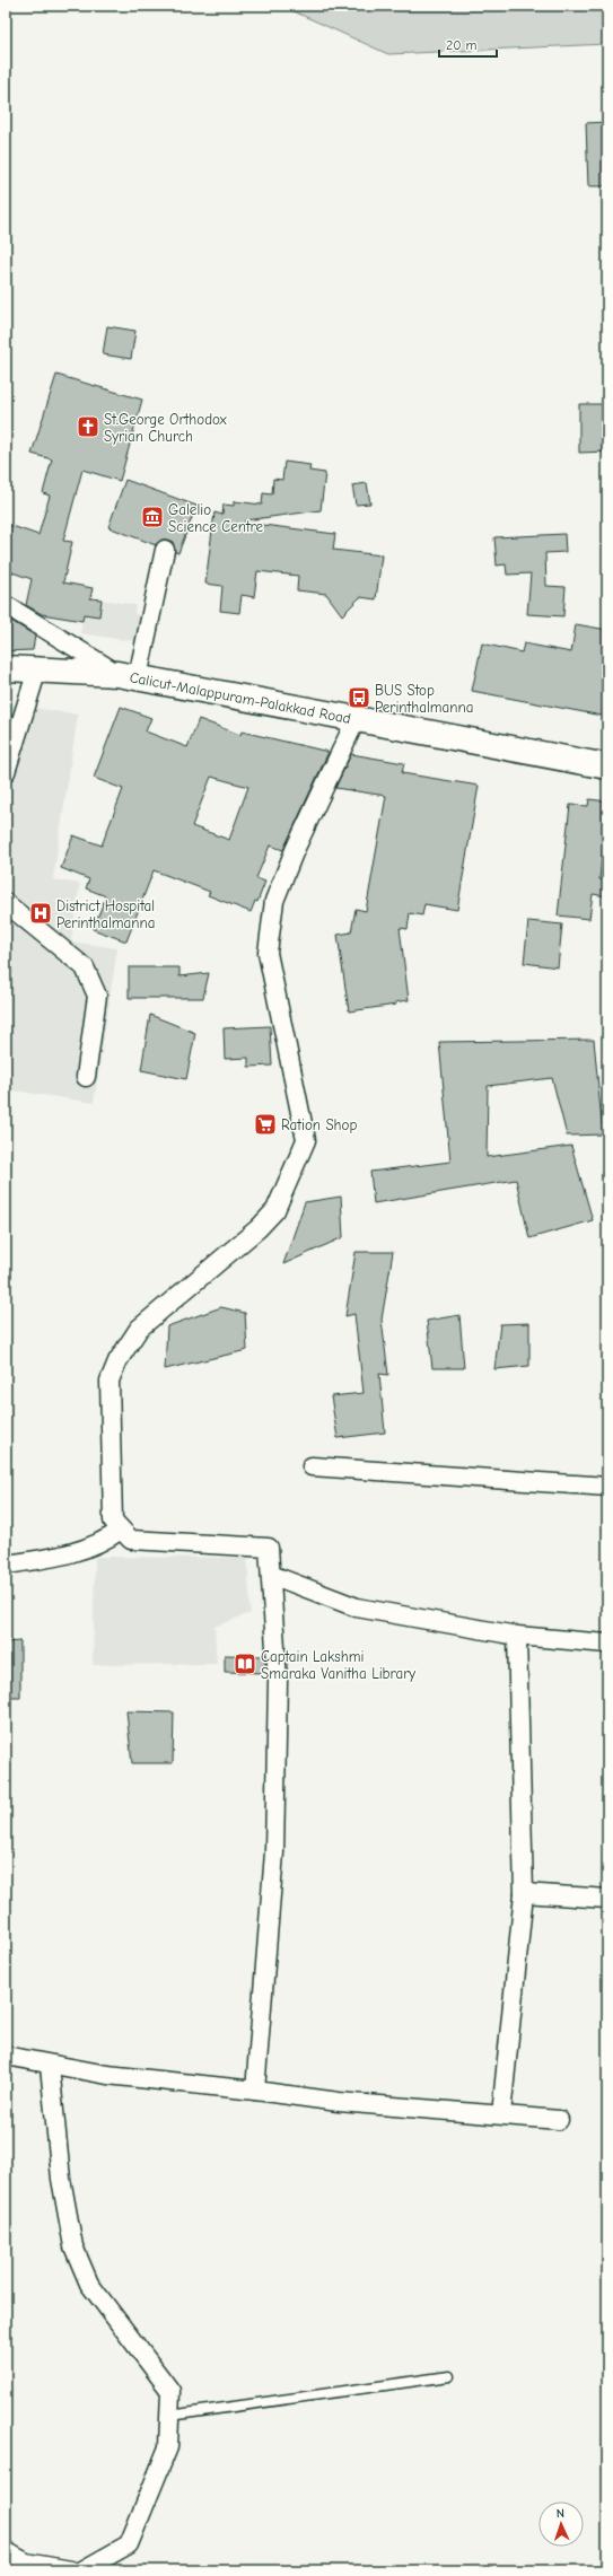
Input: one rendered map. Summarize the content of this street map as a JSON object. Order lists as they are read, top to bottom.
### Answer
{
  "streets": {
    "highway": ["Calicut-Malappuram-Palakkad Road"]
  },
  "places": {
    "church": ["St.George Orthodox Syrian Church"],
    "museum": ["Galelio Science Centre"],
    "bus stop": ["BUS Stop Perinthalmanna"],
    "hospital": ["District Hospital Perinthalmanna"],
    "supermarket": ["Ration Shop"],
    "library": ["Captain Lakshmi Smaraka Vanitha Library"]
  },
  "scale_bar": "20 m",
  "north": "top"
}
